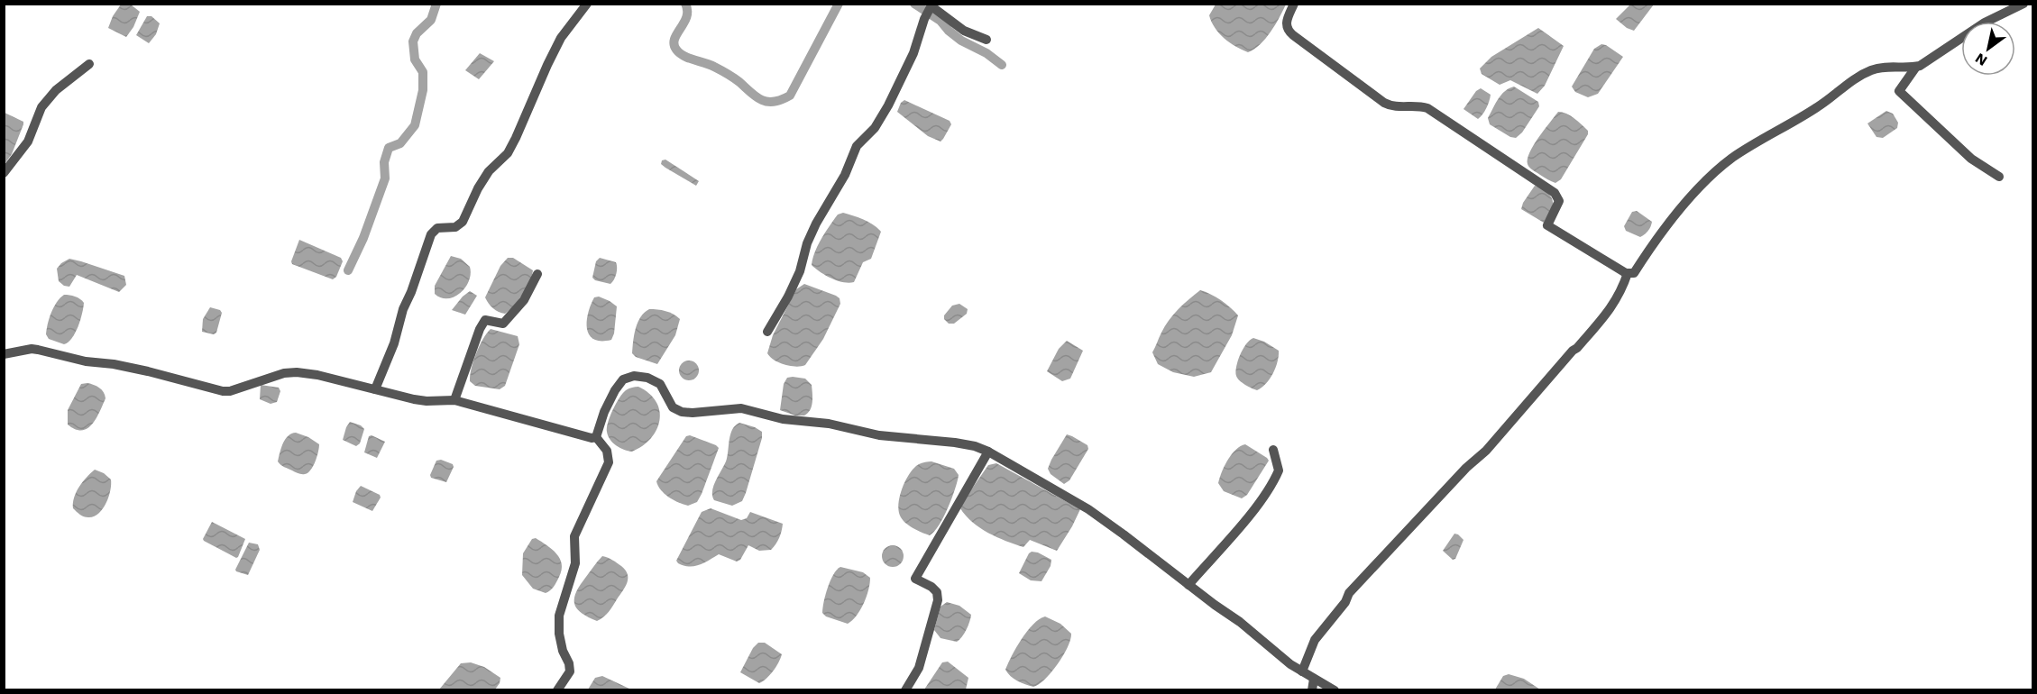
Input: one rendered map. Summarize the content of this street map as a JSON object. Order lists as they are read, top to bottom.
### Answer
{
  "north": "bottom left"
}
